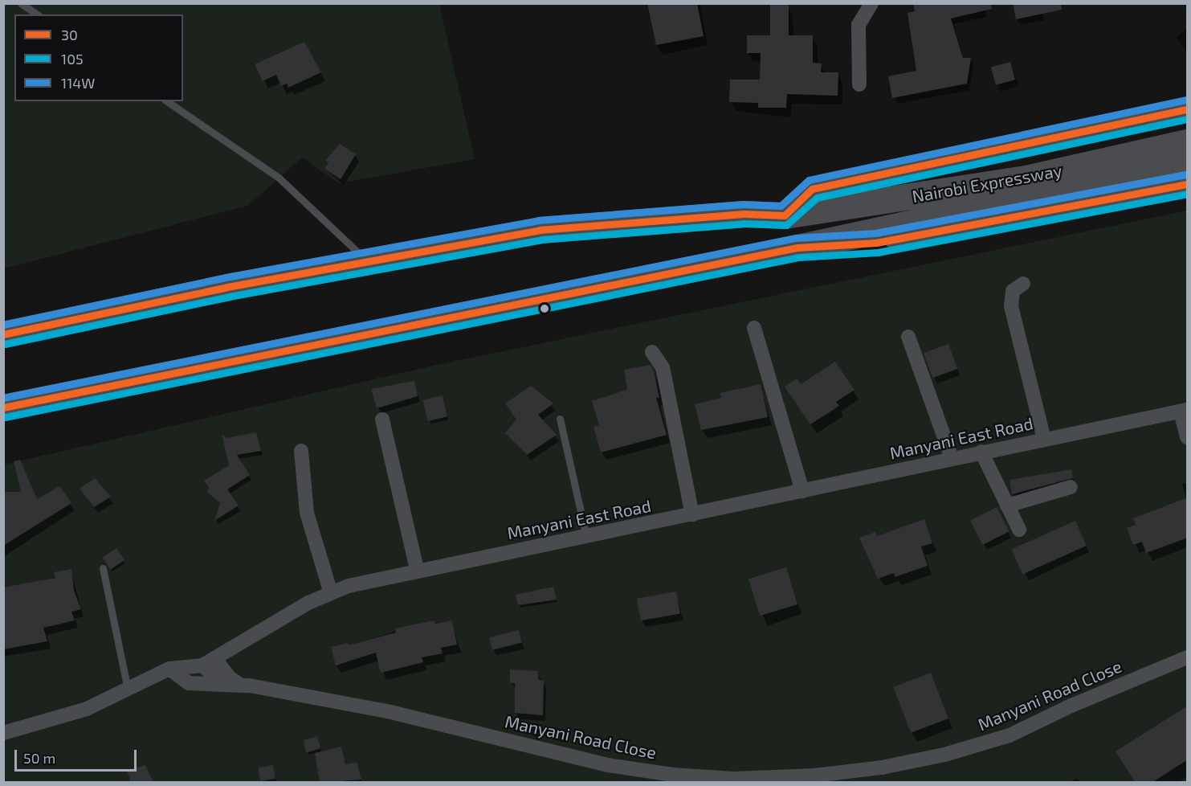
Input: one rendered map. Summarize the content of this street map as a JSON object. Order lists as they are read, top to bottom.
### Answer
{
  "streets": {
    "highway": ["Nairobi Expressway"],
    "street": ["Manyani East Road", "Manyani Road Close"]
  },
  "crossings": [
    ["Manyani East Road", "Manyani Road Close"]
  ],
  "lines": ["transit line 114W", "transit line 30", "transit line 105"],
  "legend": ["30", "105", "114W"],
  "scale_bar": "50 m"
}
